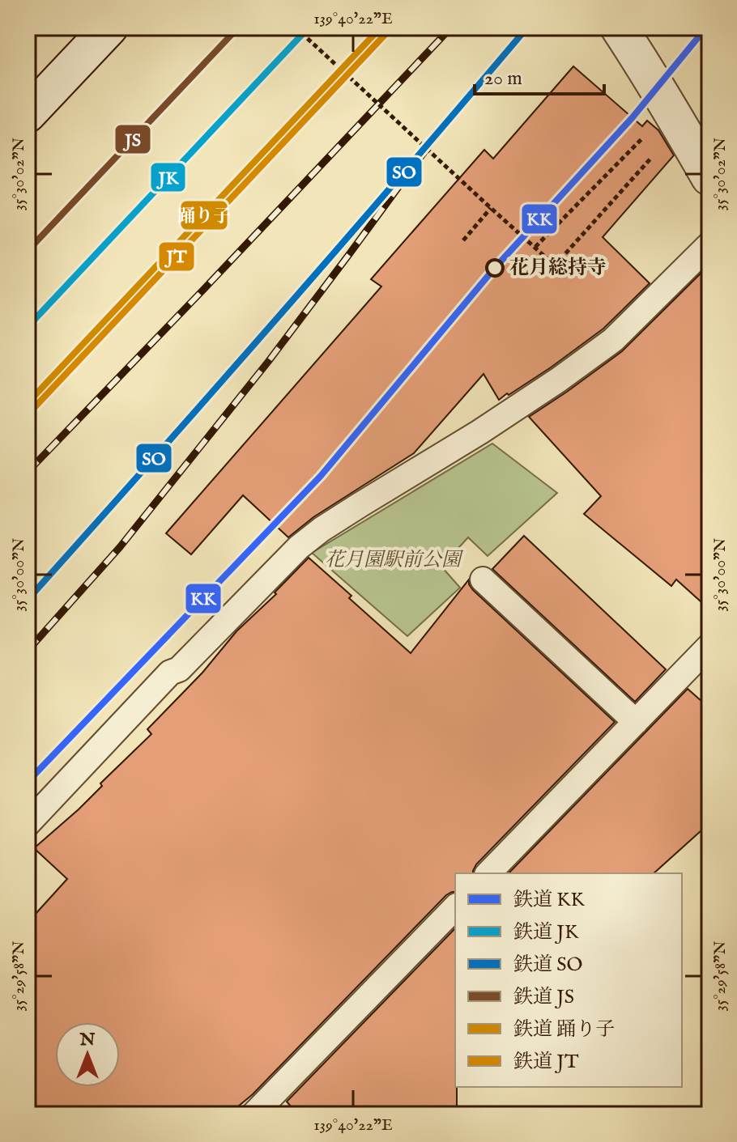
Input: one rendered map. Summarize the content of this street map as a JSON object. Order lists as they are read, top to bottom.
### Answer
{
  "parks": ["花月園駅前公園"],
  "places": ["花月総持寺"],
  "lines": [
    "rail line KK",
    "rail line JK",
    "rail line SO",
    "rail line JS",
    "rail line 踊り子",
    "rail line JT"
  ],
  "legend": [
    "鉄道 KK",
    "鉄道 JK",
    "鉄道 SO",
    "鉄道 JS",
    "鉄道 踊り子",
    "鉄道 JT"
  ],
  "scale_bar": "20 m",
  "north": "top",
  "coordinates": [
    "139°40'22\"E",
    "35°30'02\"N",
    "35°30'00\"N",
    "35°29'58\"N"
  ]
}
